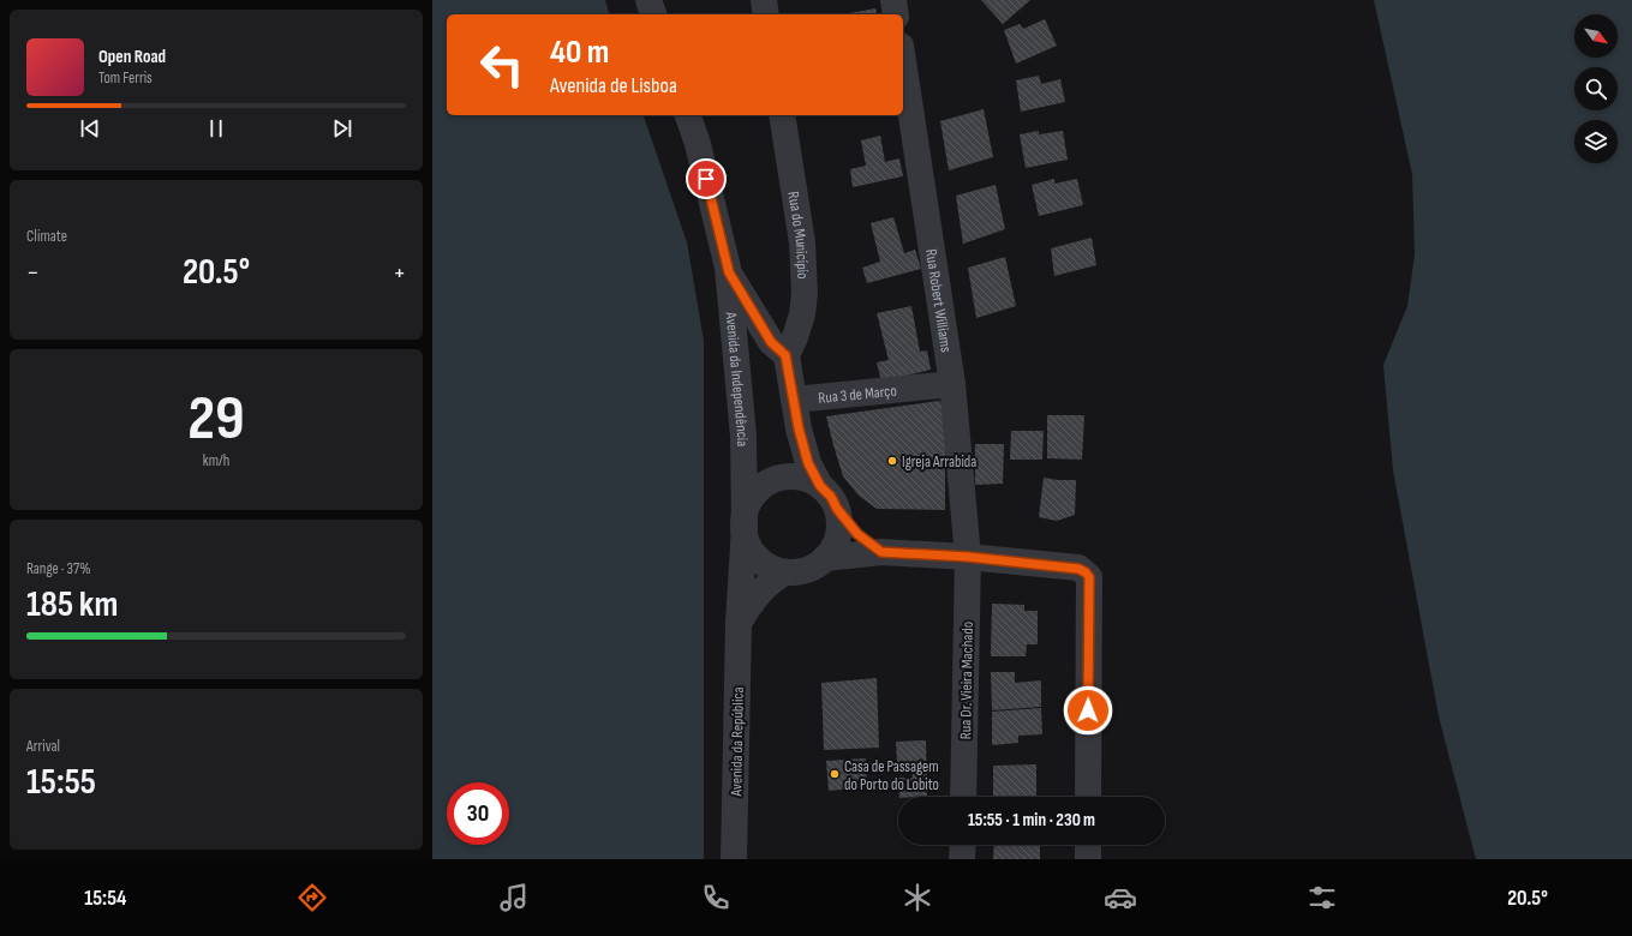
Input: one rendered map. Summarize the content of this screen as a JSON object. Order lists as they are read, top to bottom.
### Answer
{
  "streets": {
    "street": [
      "Rua do Município",
      "Rua Robert Williams",
      "Avenida da Independência",
      "Rua 3 de Março",
      "Rua Dr. Vieira Machado",
      "Avenida da República"
    ]
  },
  "crossings": [
    ["Rua Robert Williams", "Rua 3 de Março"],
    ["Rua Robert Williams", "Rua Dr. Vieira Machado"],
    ["Avenida da Independência", "Avenida da República"]
  ],
  "places": ["Igreja Arrabida", "Casa de Passagem do Porto do Lobito"],
  "north": "bottom right",
  "page": {
    "turn": ["40 m", "Avenida de Lisboa"],
    "song": ["Open Road", "Tom Ferris"],
    "tile": [
      "Climate",
      ["29", "km/h"],
      ["Range · 37%", "185 km"],
      ["Arrival", "15:55"]
    ],
    "heat": ["−", "20.5°", "+"],
    "limit": "30",
    "trip": "15:55 · 1 min · 230 m",
    "tabs": ["15:54", "20.5°"]
  }
}
